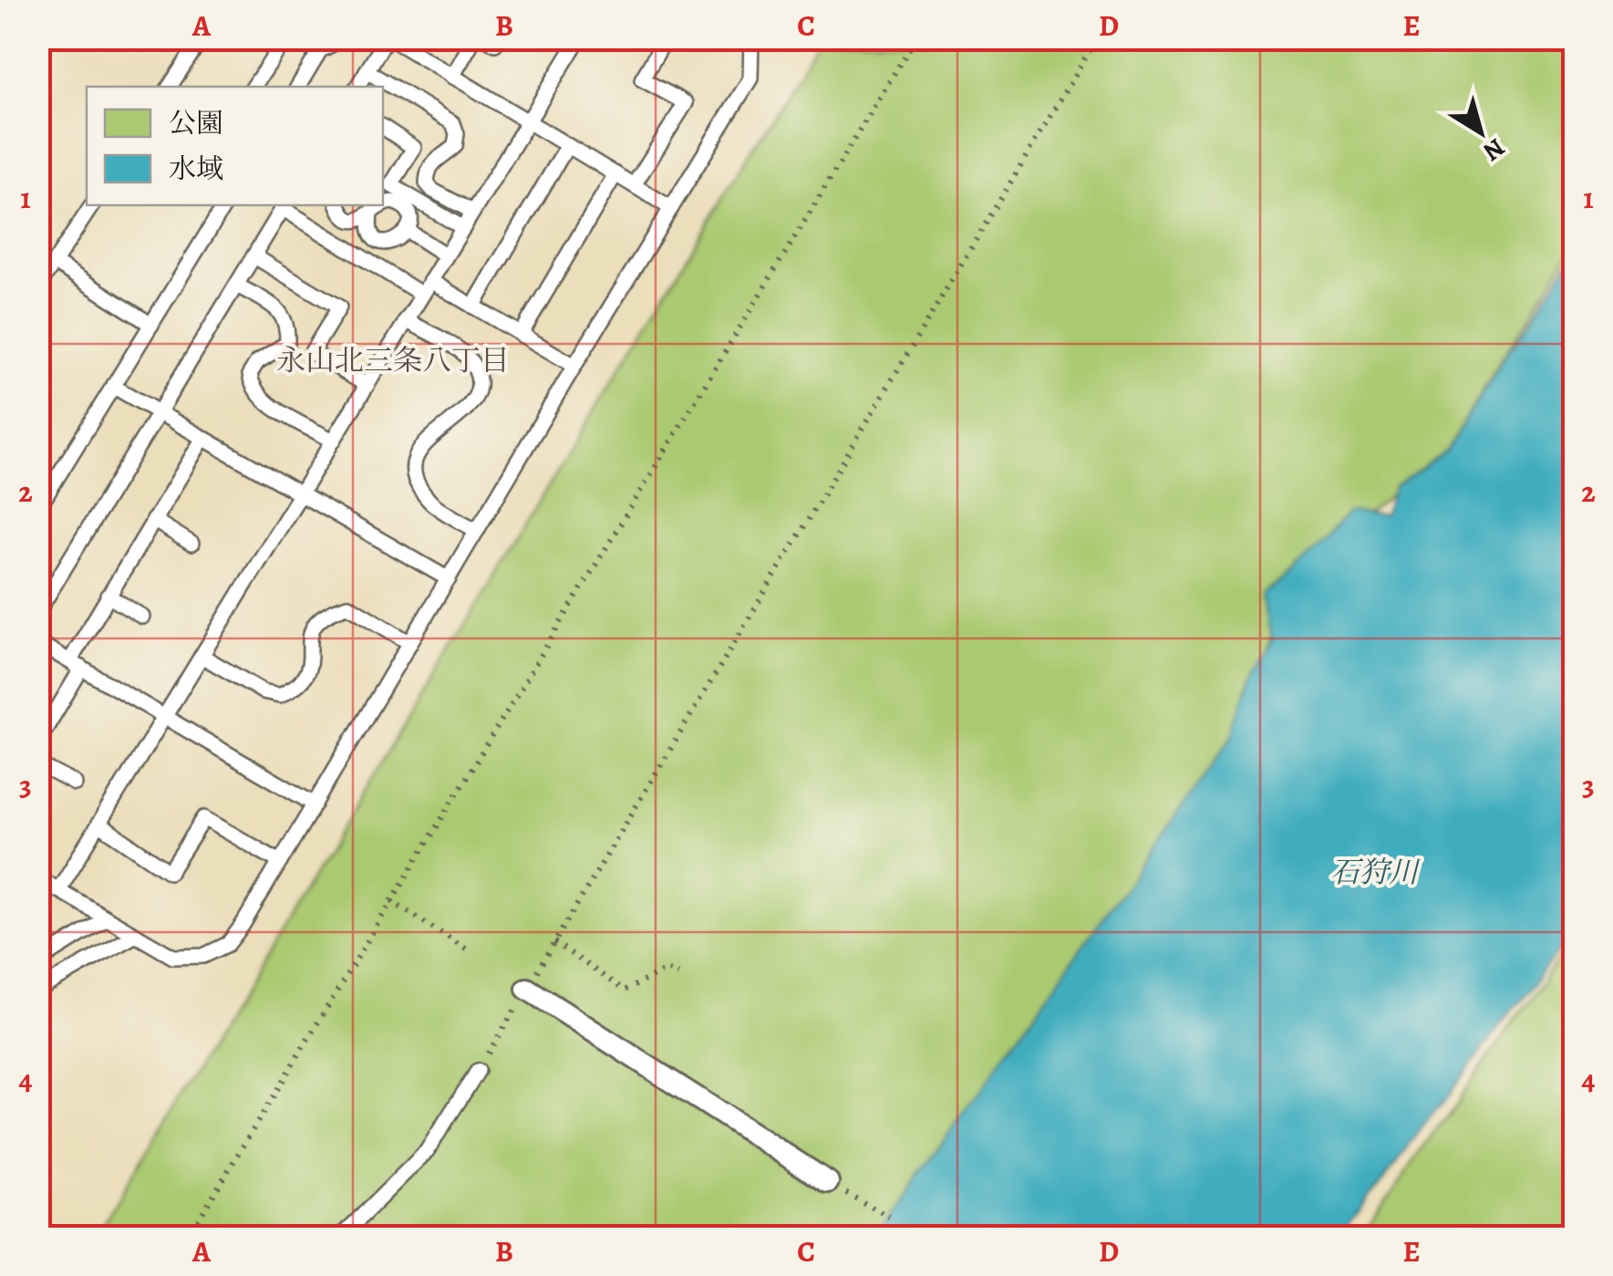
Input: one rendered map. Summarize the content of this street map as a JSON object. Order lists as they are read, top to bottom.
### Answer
{
  "districts": ["永山北三条八丁目"],
  "water": ["石狩川"],
  "legend": ["公園", "水域"],
  "north": "bottom right",
  "grid": {
    "columns": [
      "A",
      "B",
      "C",
      "D",
      "E"
    ],
    "rows": [
      "1",
      "2",
      "3",
      "4"
    ]
  }
}
